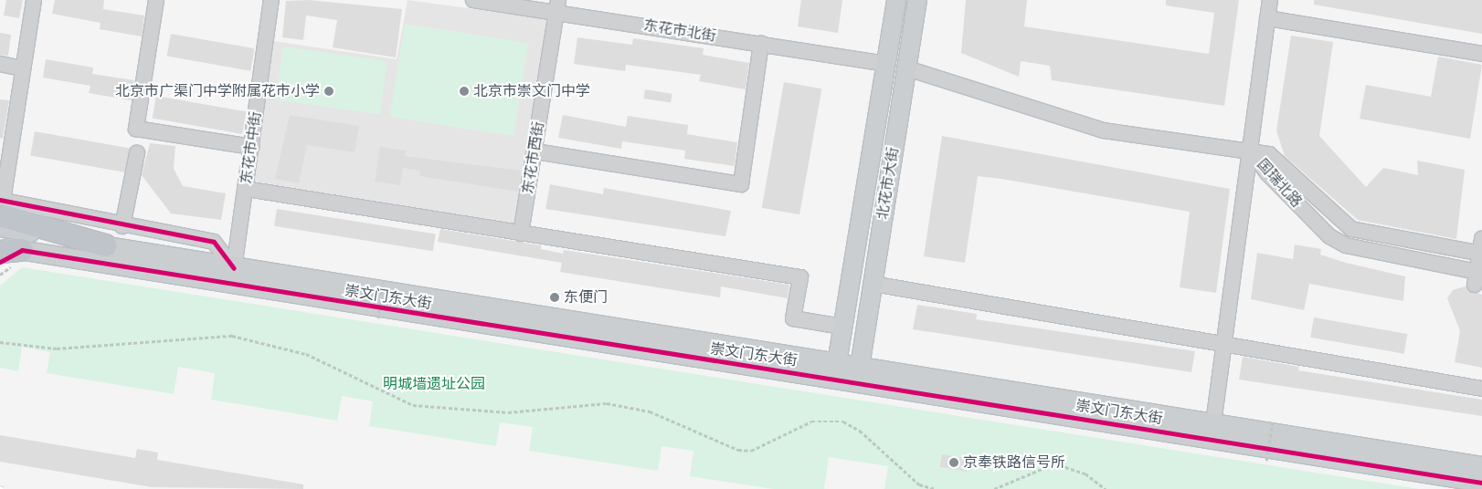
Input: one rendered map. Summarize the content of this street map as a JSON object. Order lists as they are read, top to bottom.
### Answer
{
  "streets": {
    "main road": ["北花市大街", "崇文门东大街"],
    "street": [
      "东花市北街",
      "东花市中街",
      "东花市西街",
      "国瑞北路"
    ]
  },
  "crossings": [
    ["东花市北街", "东花市西街"],
    ["东花市北街", "北花市大街"],
    ["东花市中街", "崇文门东大街"],
    ["北花市大街", "崇文门东大街"]
  ],
  "parks": ["明城墙遗址公园"],
  "places": [
    "北京市广渠门中学附属花市小学",
    "北京市崇文门中学",
    "东便门",
    "京奉铁路信号所"
  ]
}
